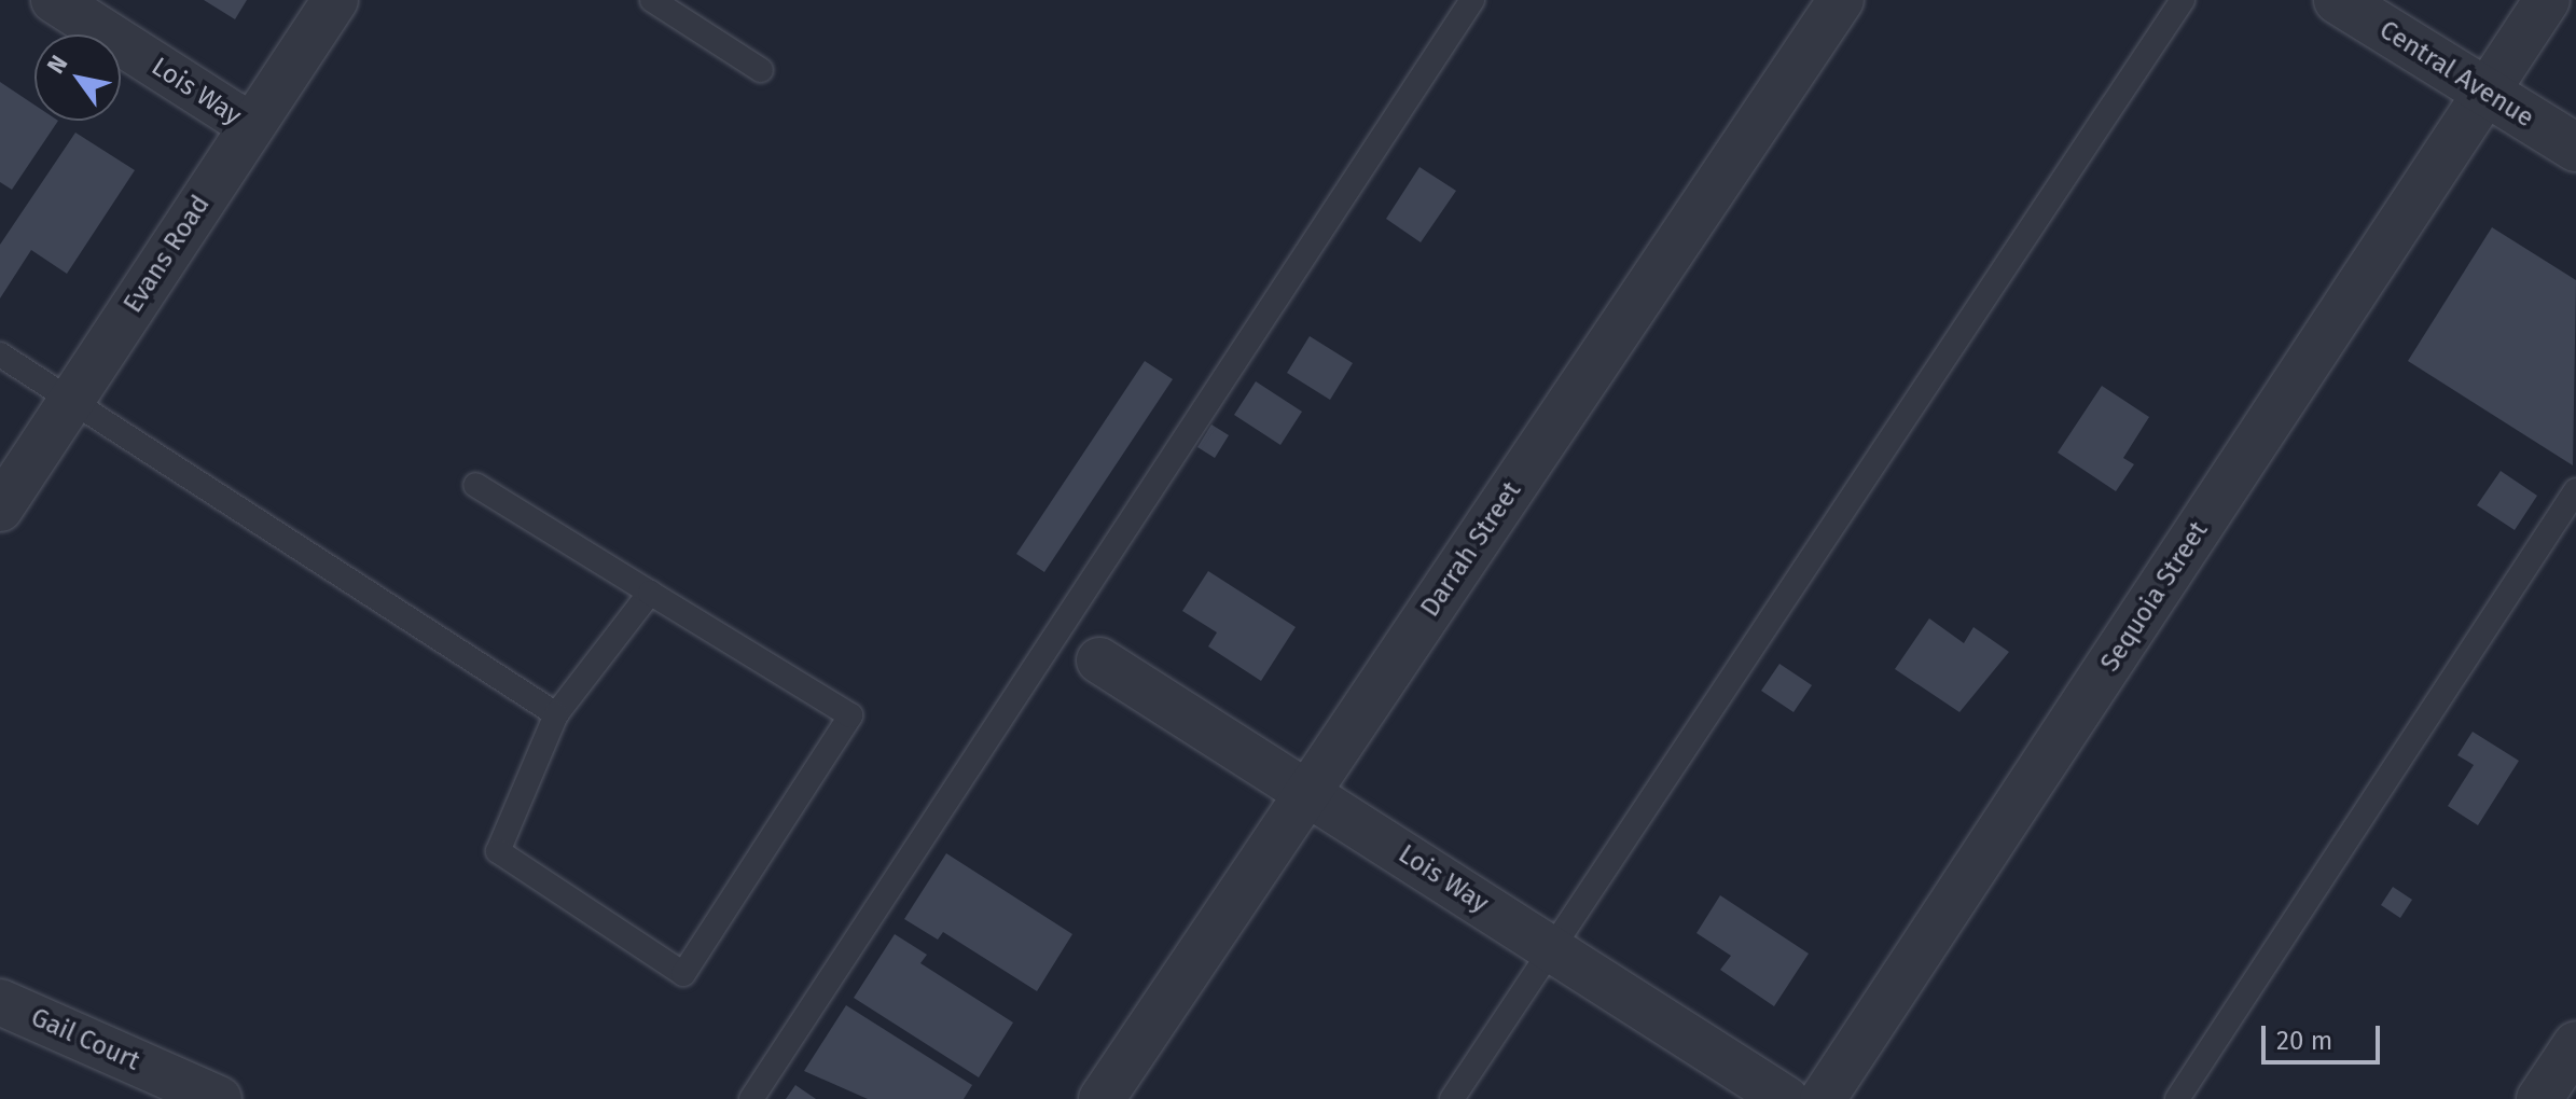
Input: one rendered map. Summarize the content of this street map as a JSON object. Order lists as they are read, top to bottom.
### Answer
{
  "streets": {
    "street": [
      "Central Avenue",
      "Lois Way",
      "Evans Road",
      "Darrah Street",
      "Sequoia Street",
      "Gail Court"
    ]
  },
  "crossings": [
    ["Central Avenue", "Sequoia Street"],
    ["Lois Way", "Evans Road"],
    ["Lois Way", "Darrah Street"]
  ],
  "scale_bar": "20 m",
  "north": "top left"
}
